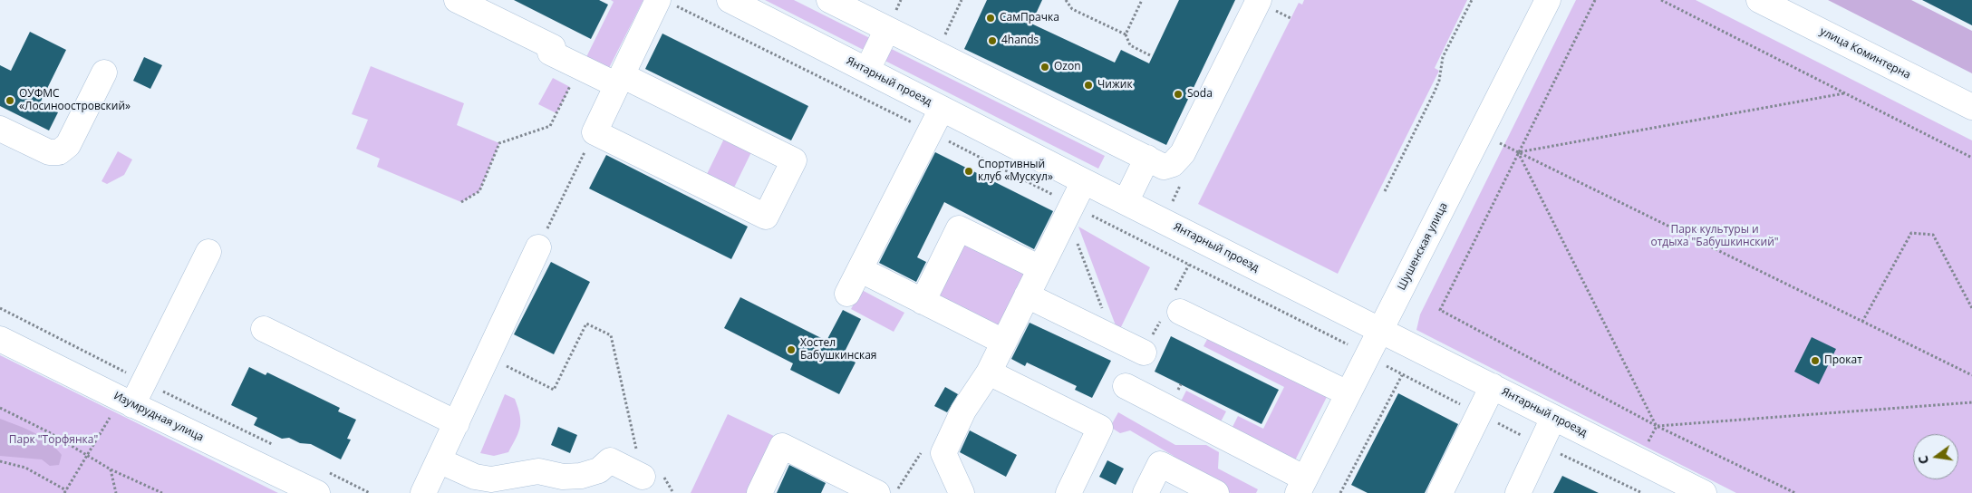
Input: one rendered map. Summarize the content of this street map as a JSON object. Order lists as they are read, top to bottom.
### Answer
{
  "streets": {
    "street": [
      "улица Коминтерна",
      "Янтарный проезд",
      "Шушенская улица",
      "Изумрудная улица"
    ]
  },
  "crossings": [
    ["Янтарный проезд", "Шушенская улица"]
  ],
  "parks": ["Парк культуры и отдыха \"Бабушкинский\"", "Парк \"Торфянка\""],
  "places": [
    "СамПрачка",
    "4hands",
    "Ozon",
    "Чижик",
    "Soda",
    "ОУФМС «Лосиноостровский»",
    "Спортивный клуб «Мускул»",
    "Хостел Бабушкинская",
    "Прокат"
  ],
  "north": "left"
}
